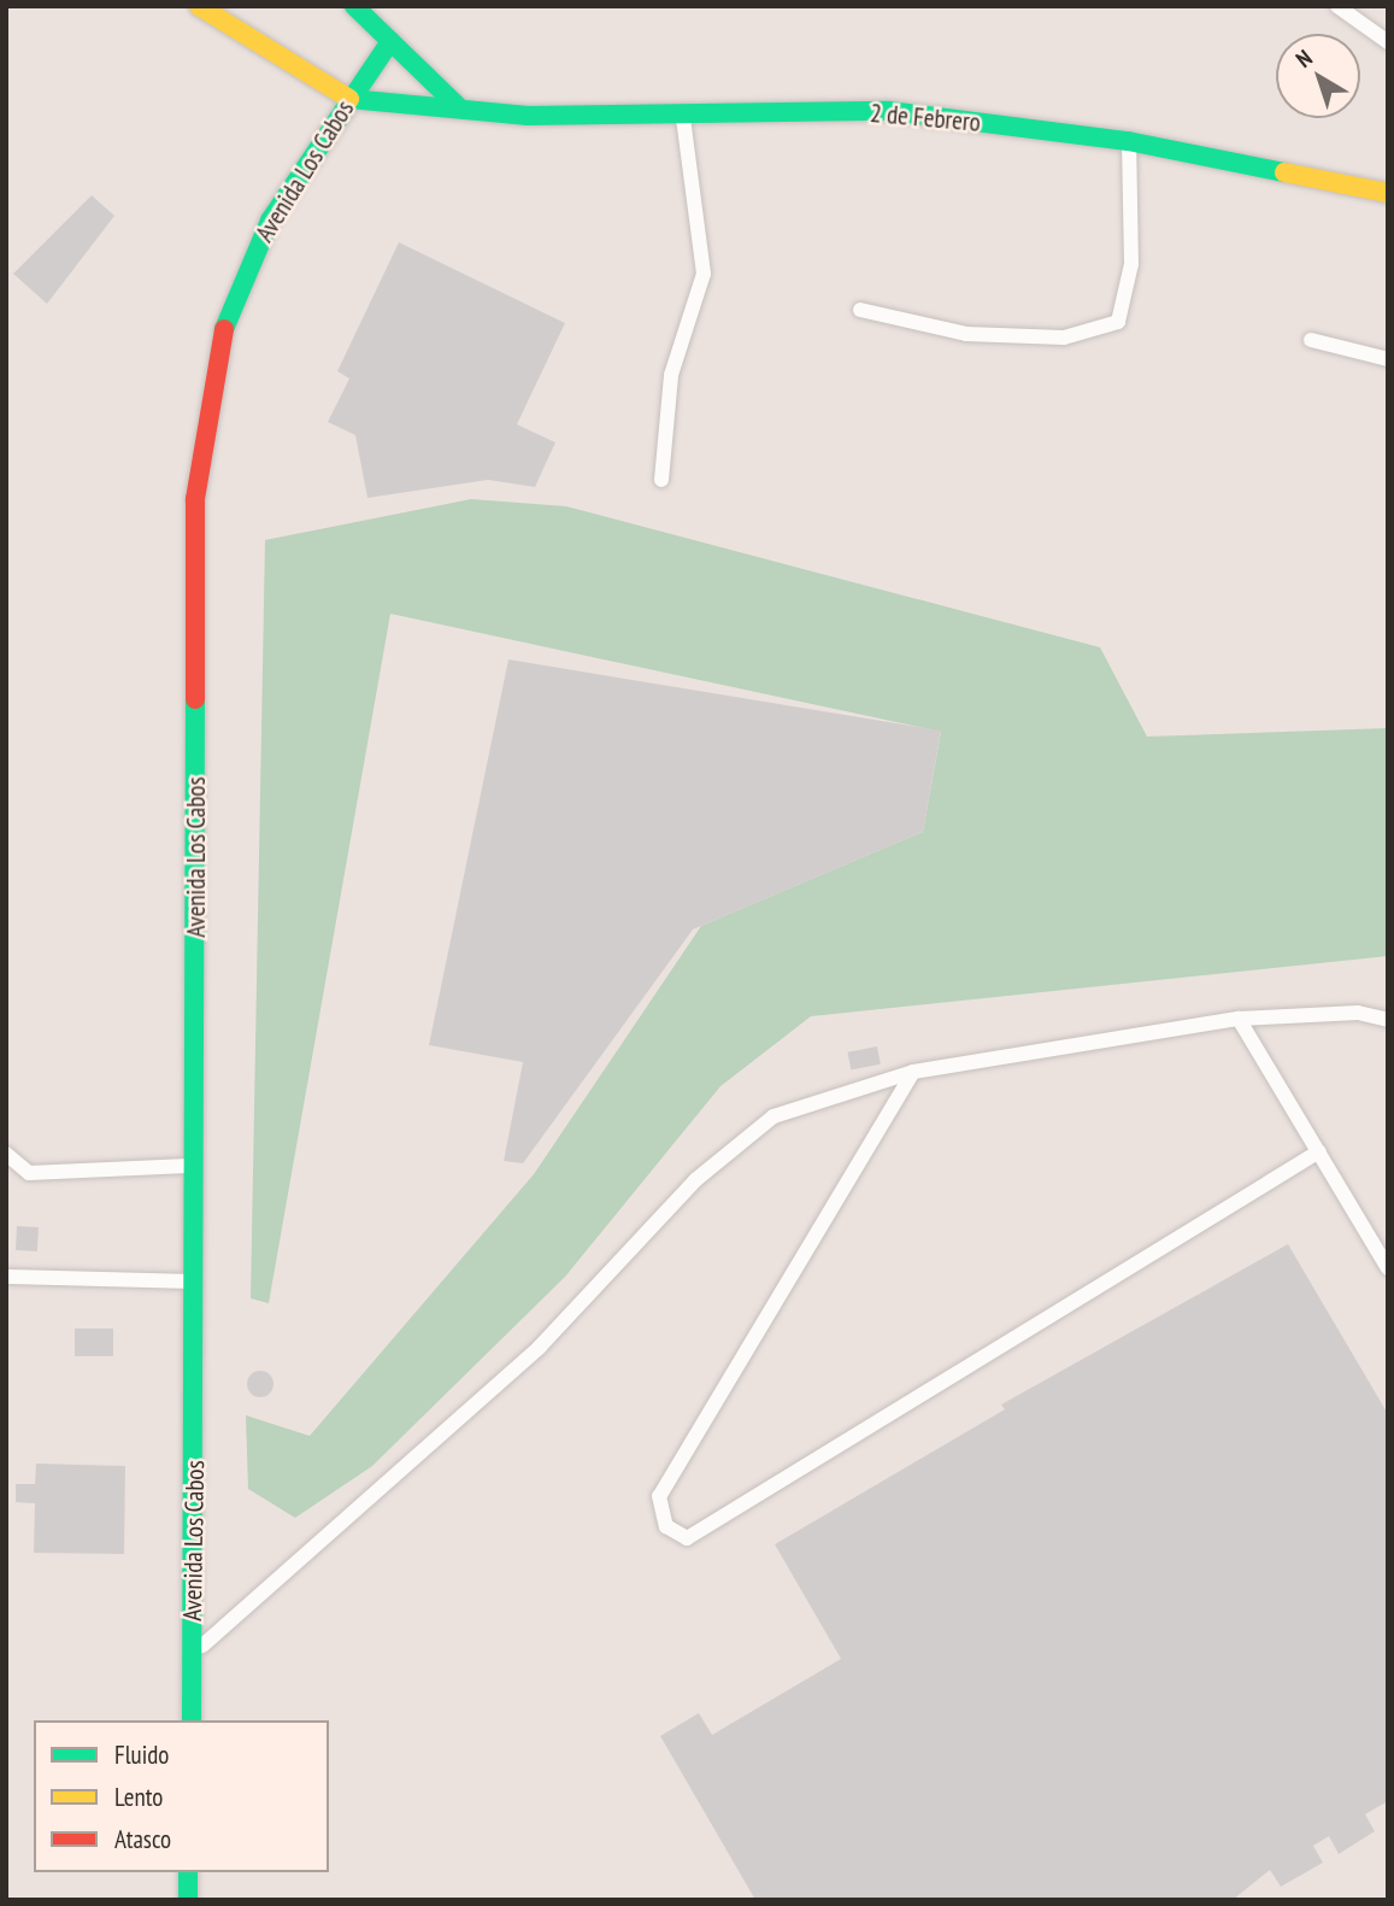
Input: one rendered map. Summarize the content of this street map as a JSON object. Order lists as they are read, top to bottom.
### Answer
{
  "streets": {
    "main road": ["2 de Febrero", "Avenida Los Cabos"]
  },
  "crossings": [
    ["2 de Febrero", "Avenida Los Cabos"]
  ],
  "legend": ["Fluido", "Lento", "Atasco"],
  "north": "top left"
}
